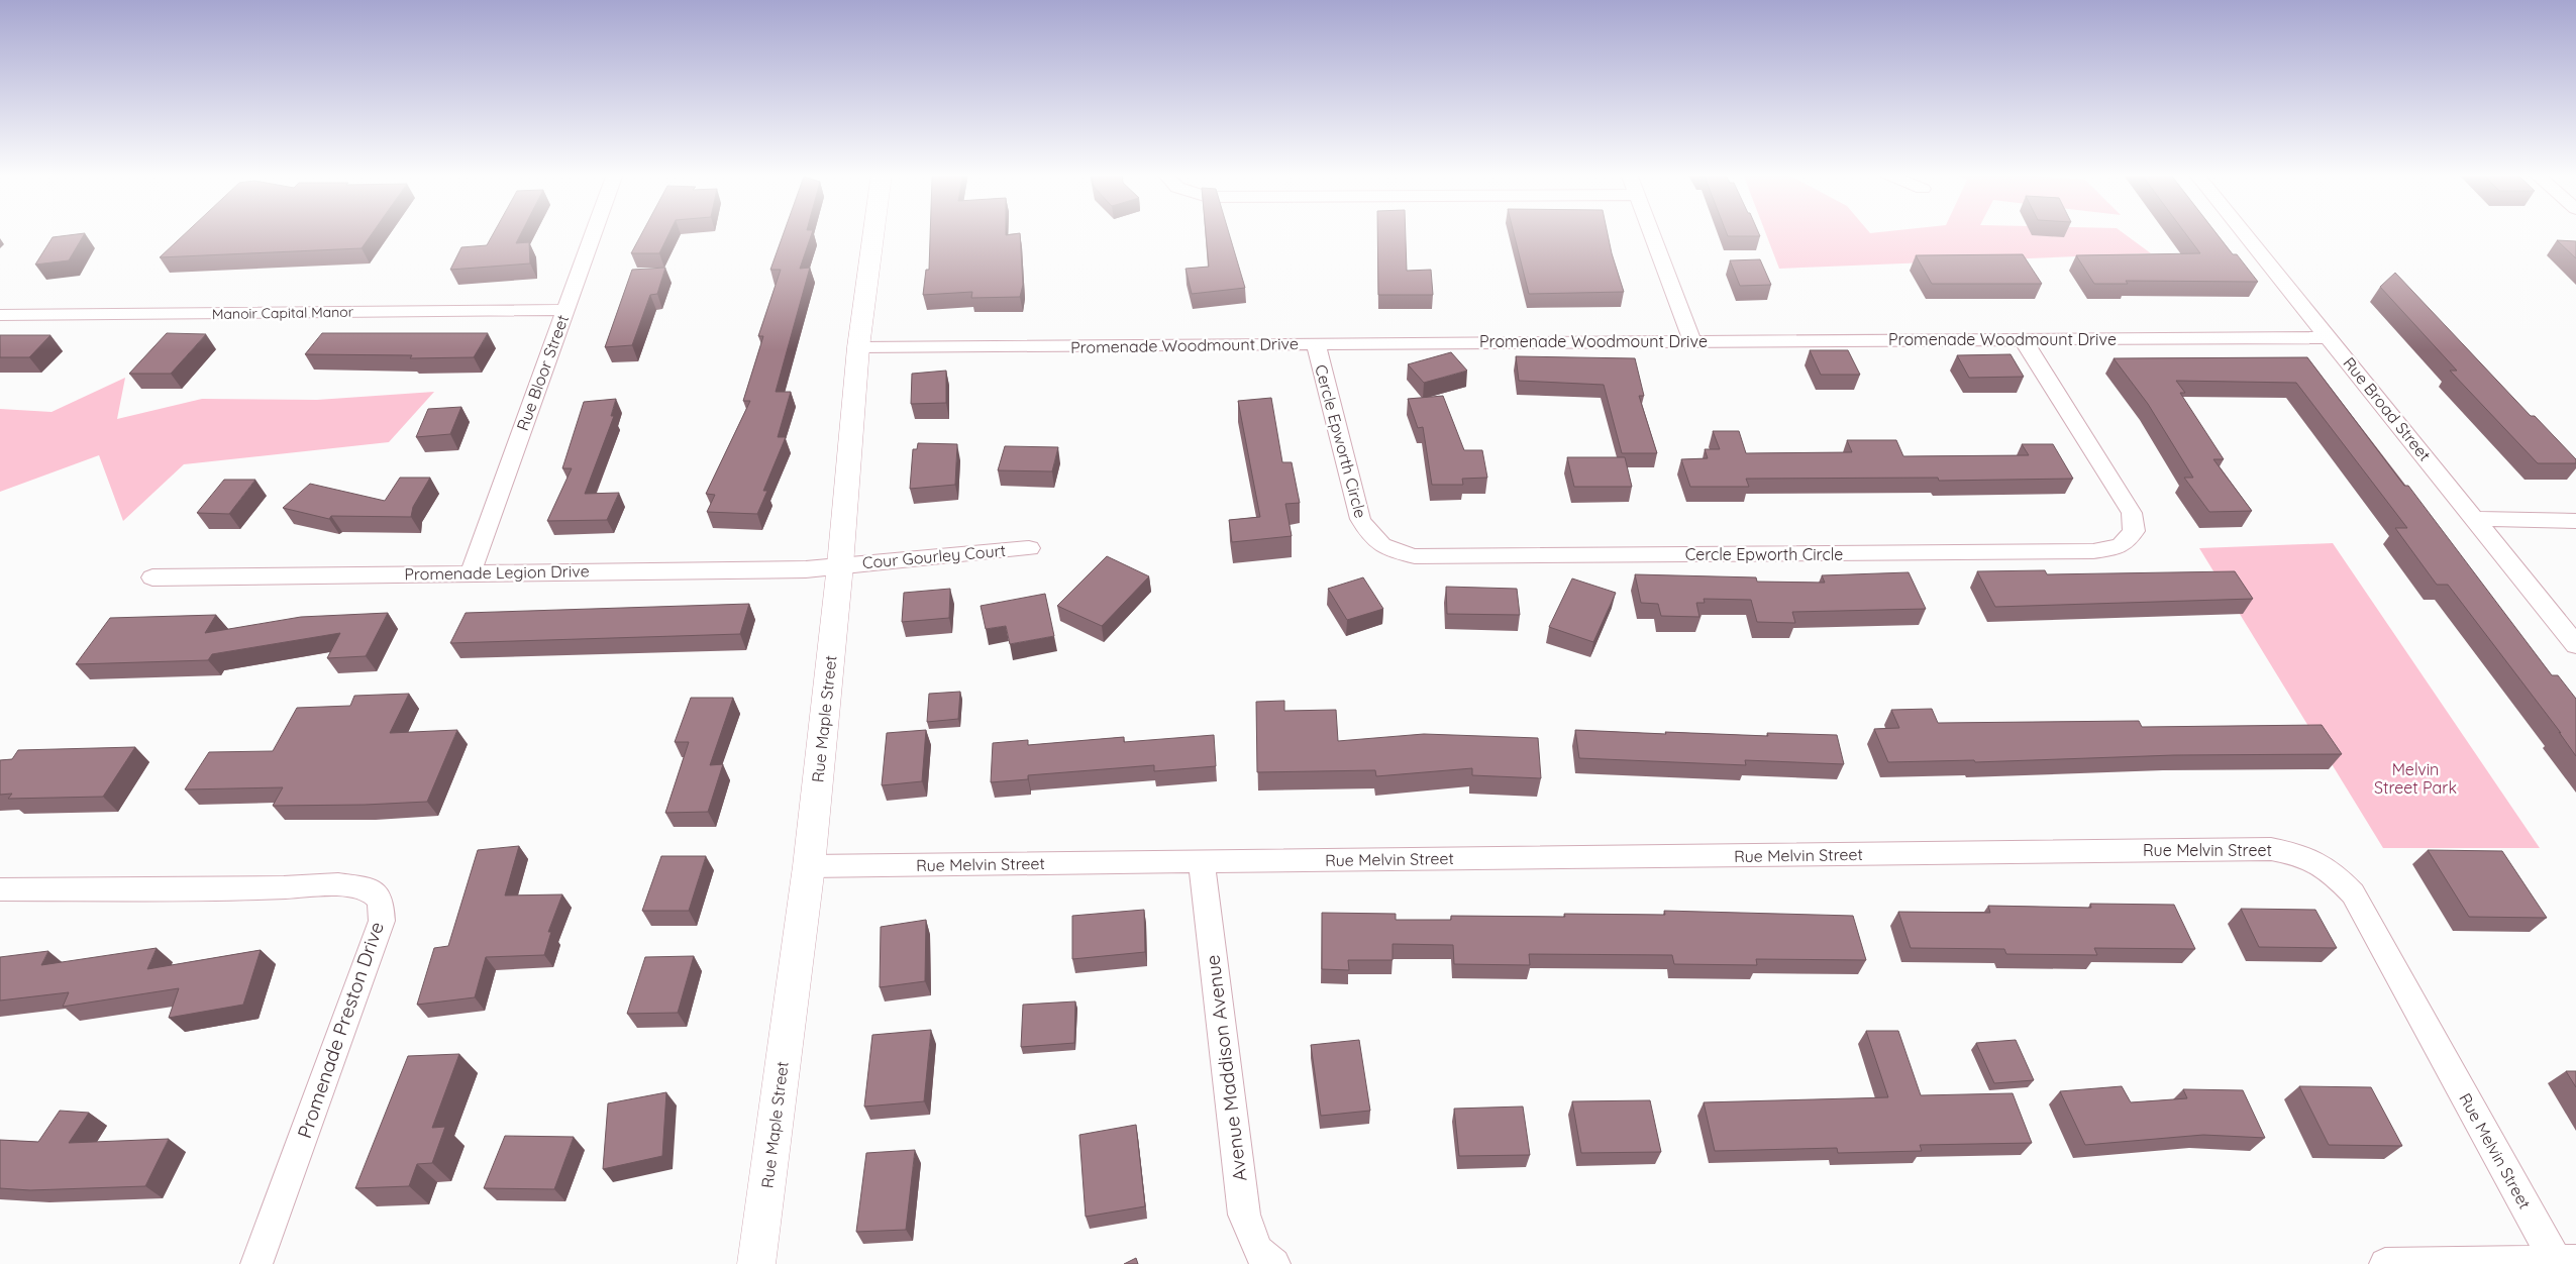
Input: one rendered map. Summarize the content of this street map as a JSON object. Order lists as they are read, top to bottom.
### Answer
{
  "streets": {
    "street": [
      "Manoir Capital Manor",
      "Promenade Woodmount Drive",
      "Rue Bloor Street",
      "Rue Broad Street",
      "Cercle Epworth Circle",
      "Cour Gourley Court",
      "Promenade Legion Drive",
      "Rue Maple Street",
      "Rue Melvin Street",
      "Promenade Preston Drive",
      "Avenue Maddison Avenue"
    ]
  },
  "crossings": [
    ["Manoir Capital Manor", "Rue Bloor Street"],
    ["Promenade Woodmount Drive", "Rue Broad Street"],
    ["Promenade Woodmount Drive", "Cercle Epworth Circle"],
    ["Promenade Woodmount Drive", "Rue Maple Street"],
    ["Rue Bloor Street", "Promenade Legion Drive"],
    ["Cour Gourley Court", "Promenade Legion Drive"],
    ["Cour Gourley Court", "Rue Maple Street"],
    ["Promenade Legion Drive", "Rue Maple Street"],
    ["Rue Maple Street", "Rue Melvin Street"],
    ["Rue Melvin Street", "Avenue Maddison Avenue"]
  ],
  "parks": ["Melvin Street Park"]
}
